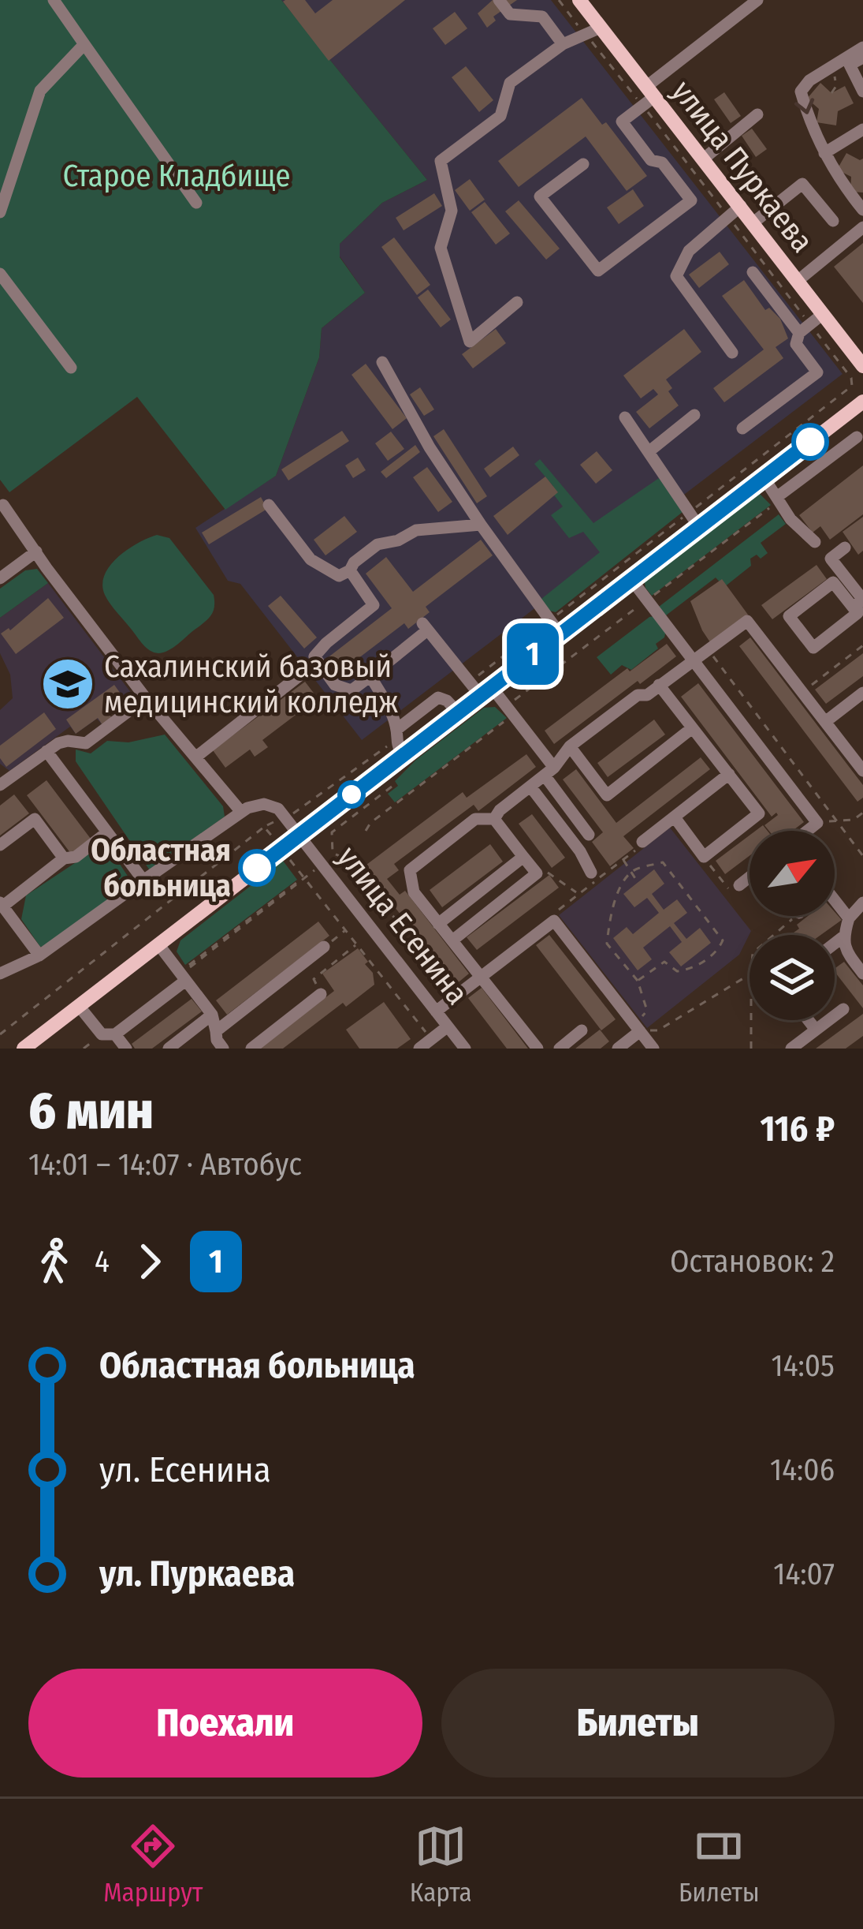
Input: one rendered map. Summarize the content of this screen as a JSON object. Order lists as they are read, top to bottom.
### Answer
{
  "streets": {
    "main road": ["улица Пуркаева"],
    "street": ["улица Есенина"]
  },
  "parks": ["Старое Кладбище"],
  "places": {
    "school or university": ["Сахалинский базовый медицинский колледж"],
    "other": ["Областная больница"]
  },
  "lines": ["bus line 1"],
  "north": "top right",
  "page": {
    "on_map": "1",
    "heading": ["6 мин", "14:01 – 14:07 · Автобус", "116 ₽"],
    "legs": ["4", "1", "Остановок: 2"],
    "list": [
      {
        "name": "Областная больница",
        "value": "14:05"
      },
      {
        "name": "ул. Есенина",
        "value": "14:06"
      },
      {
        "name": "ул. Пуркаева",
        "value": "14:07"
      }
    ],
    "buttons": ["Поехали", "Билеты"],
    "tabs": ["Маршрут", "Карта", "Билеты"]
  }
}
